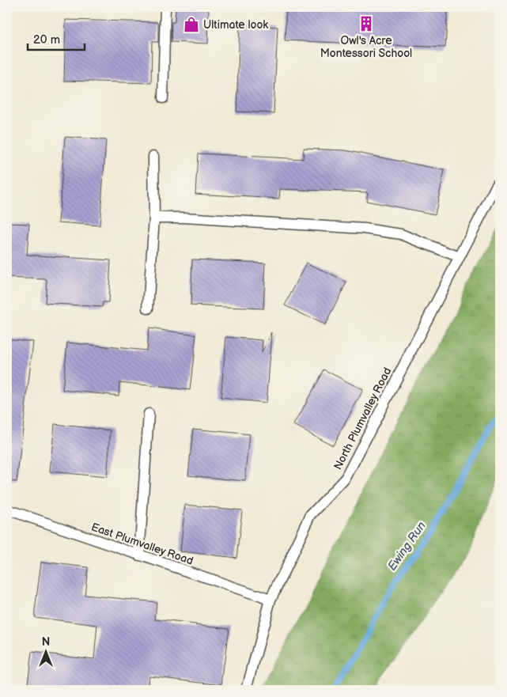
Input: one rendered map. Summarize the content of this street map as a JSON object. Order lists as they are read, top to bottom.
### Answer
{
  "streets": {
    "lane": ["North Plumvalley Road", "East Plumvalley Road"]
  },
  "crossings": [
    ["North Plumvalley Road", "East Plumvalley Road"]
  ],
  "water": ["Ewing Run"],
  "places": {
    "building": ["Owl's Acre Montessori School"],
    "shop": ["Ultimate look"]
  },
  "scale_bar": "20 m",
  "north": "top"
}
